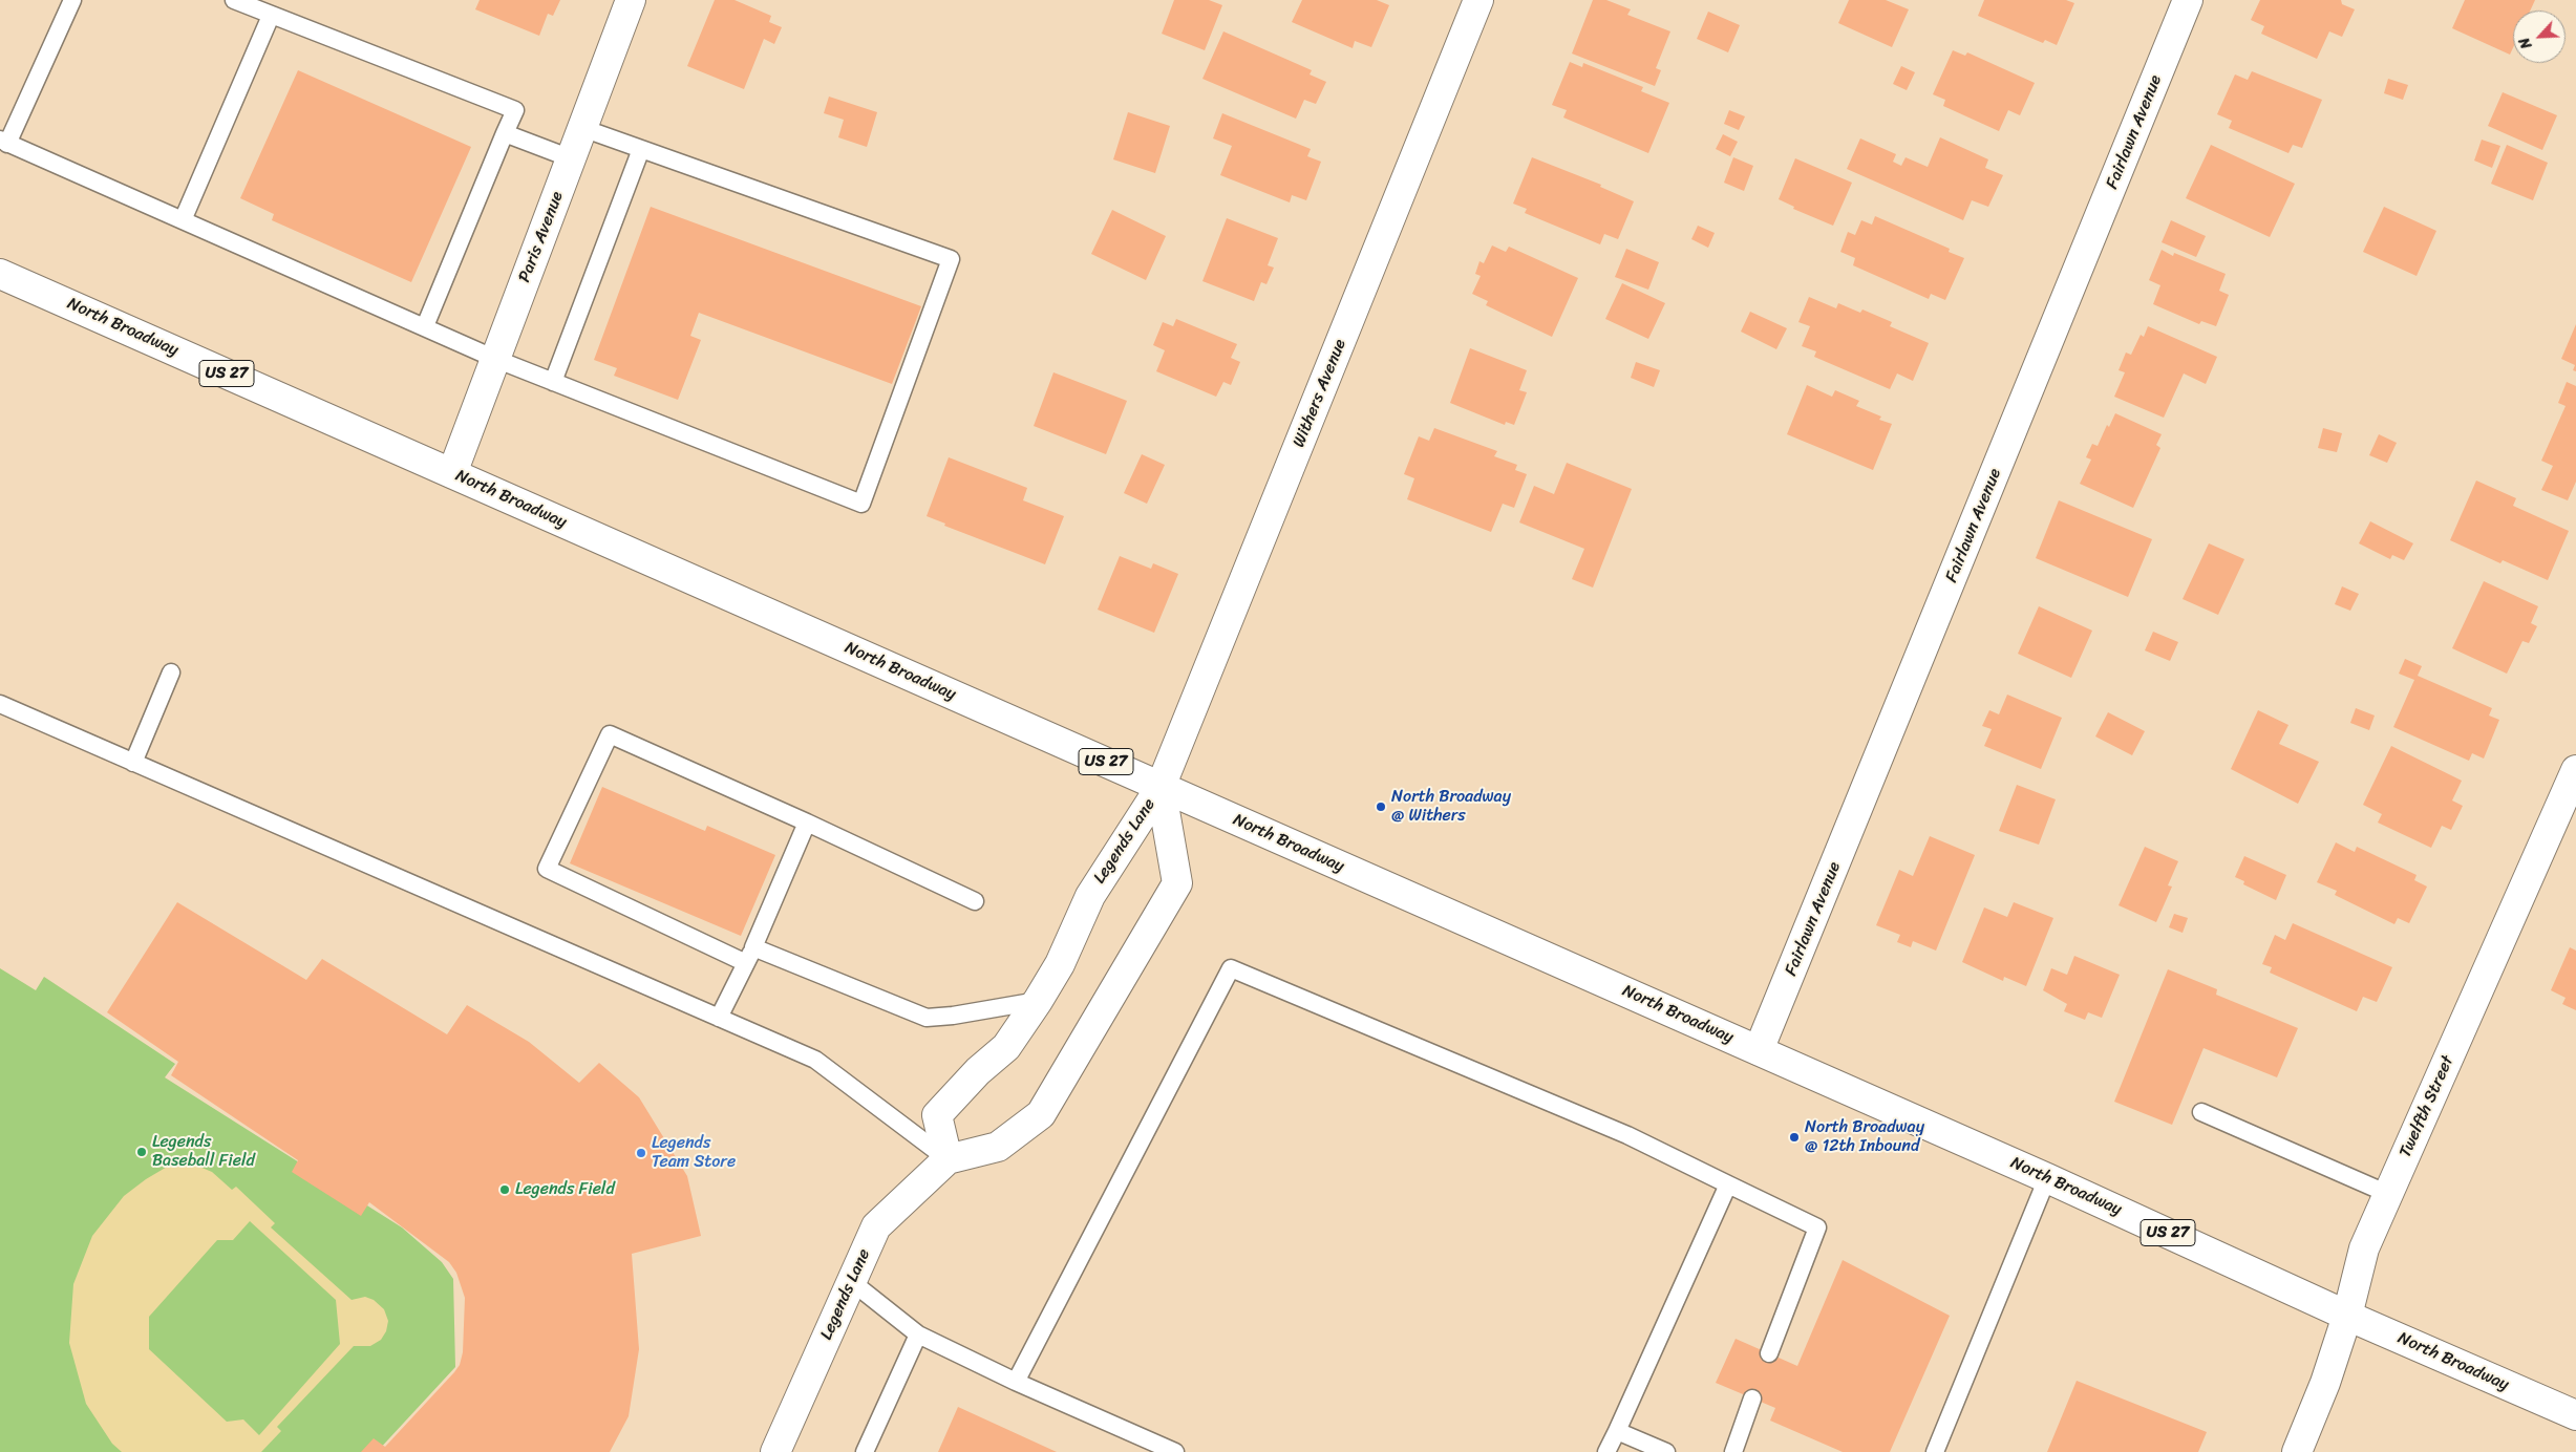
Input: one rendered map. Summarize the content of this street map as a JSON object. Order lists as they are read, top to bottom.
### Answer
{
  "streets": {
    "street": [
      "Fairlawn Avenue",
      "Paris Avenue",
      "North Broadway",
      "US 27",
      "Withers Avenue",
      "Legends Lane",
      "Twelfth Street"
    ]
  },
  "crossings": [
    ["Fairlawn Avenue", "North Broadway"],
    ["Paris Avenue", "North Broadway"],
    ["North Broadway", "Withers Avenue"],
    ["North Broadway", "Legends Lane"],
    ["North Broadway", "Twelfth Street"],
    ["Withers Avenue", "Legends Lane"]
  ],
  "places": [
    "North Broadway @ Withers",
    "North Broadway @ 12th Inbound",
    "Legends Baseball Field",
    "Legends Team Store",
    "Legends Field"
  ],
  "north": "bottom left"
}
